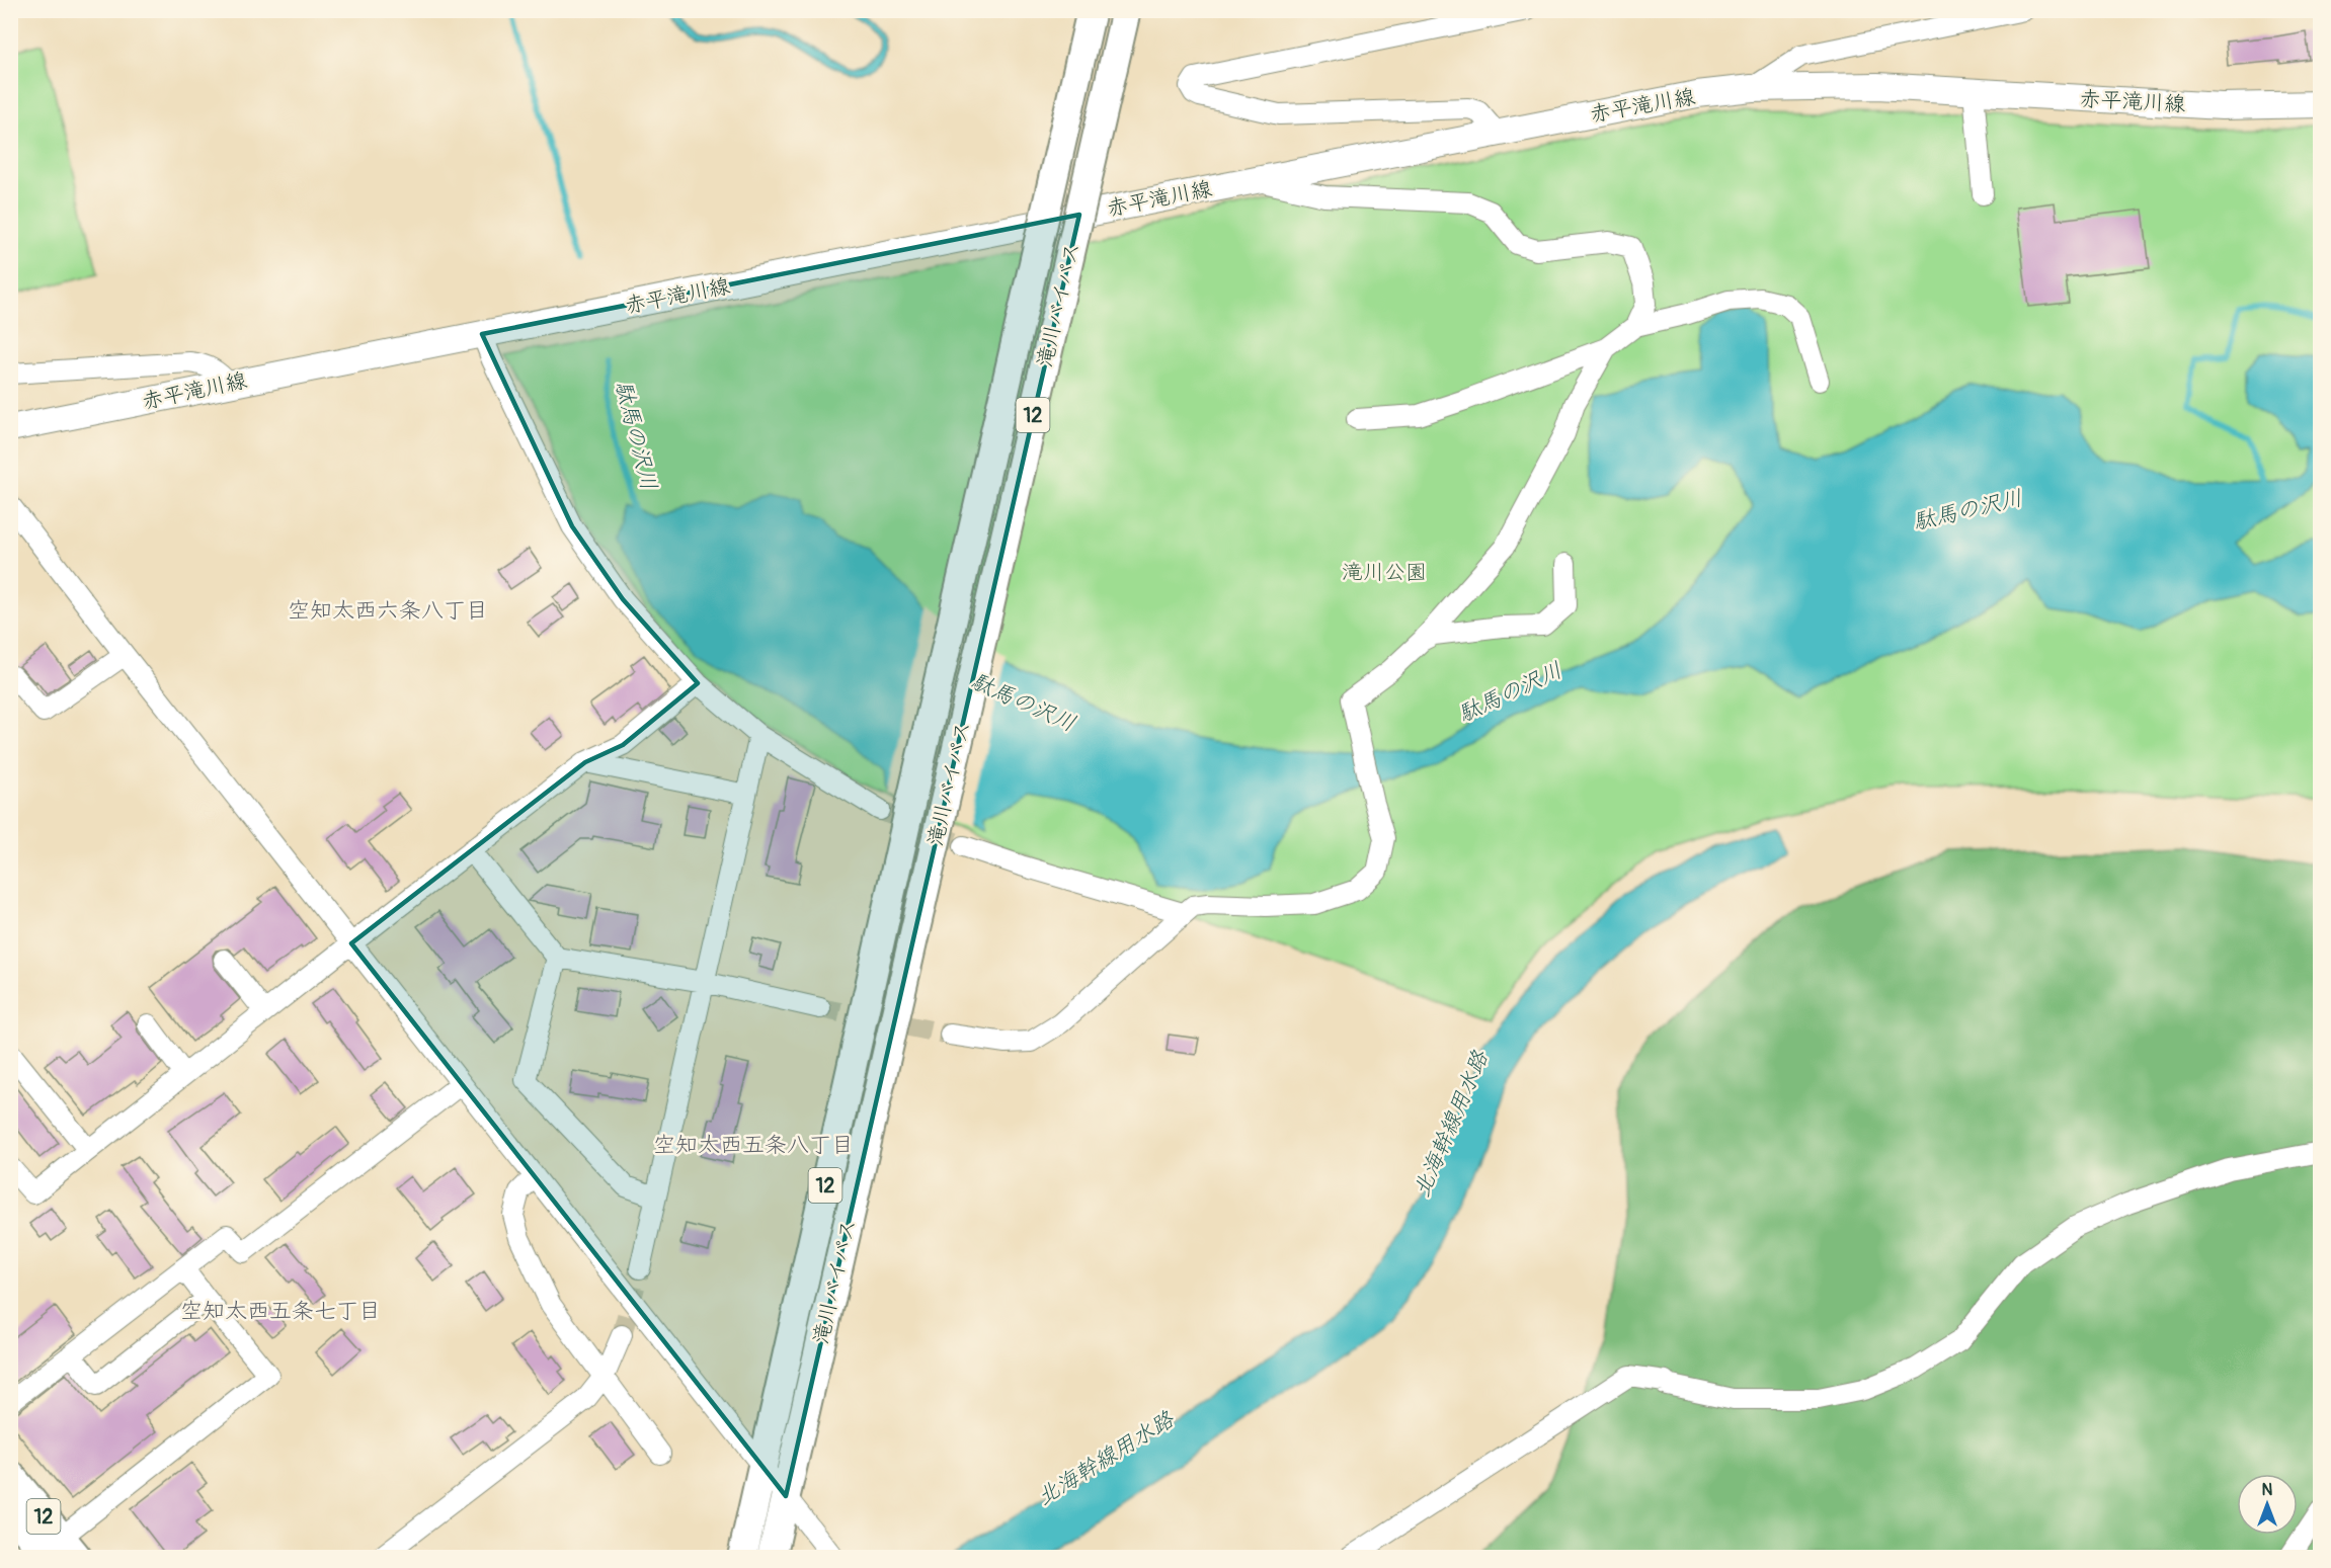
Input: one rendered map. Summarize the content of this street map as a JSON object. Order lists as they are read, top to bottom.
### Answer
{
  "streets": {
    "highway": ["滝川バイパス", "12"],
    "main road": ["赤平滝川線"]
  },
  "districts": ["空知太西六条八丁目", "空知太西五条八丁目", "空知太西五条七丁目"],
  "water": ["駄馬の沢川", "北海幹線用水路"],
  "parks": ["滝川公園"],
  "north": "top"
}
